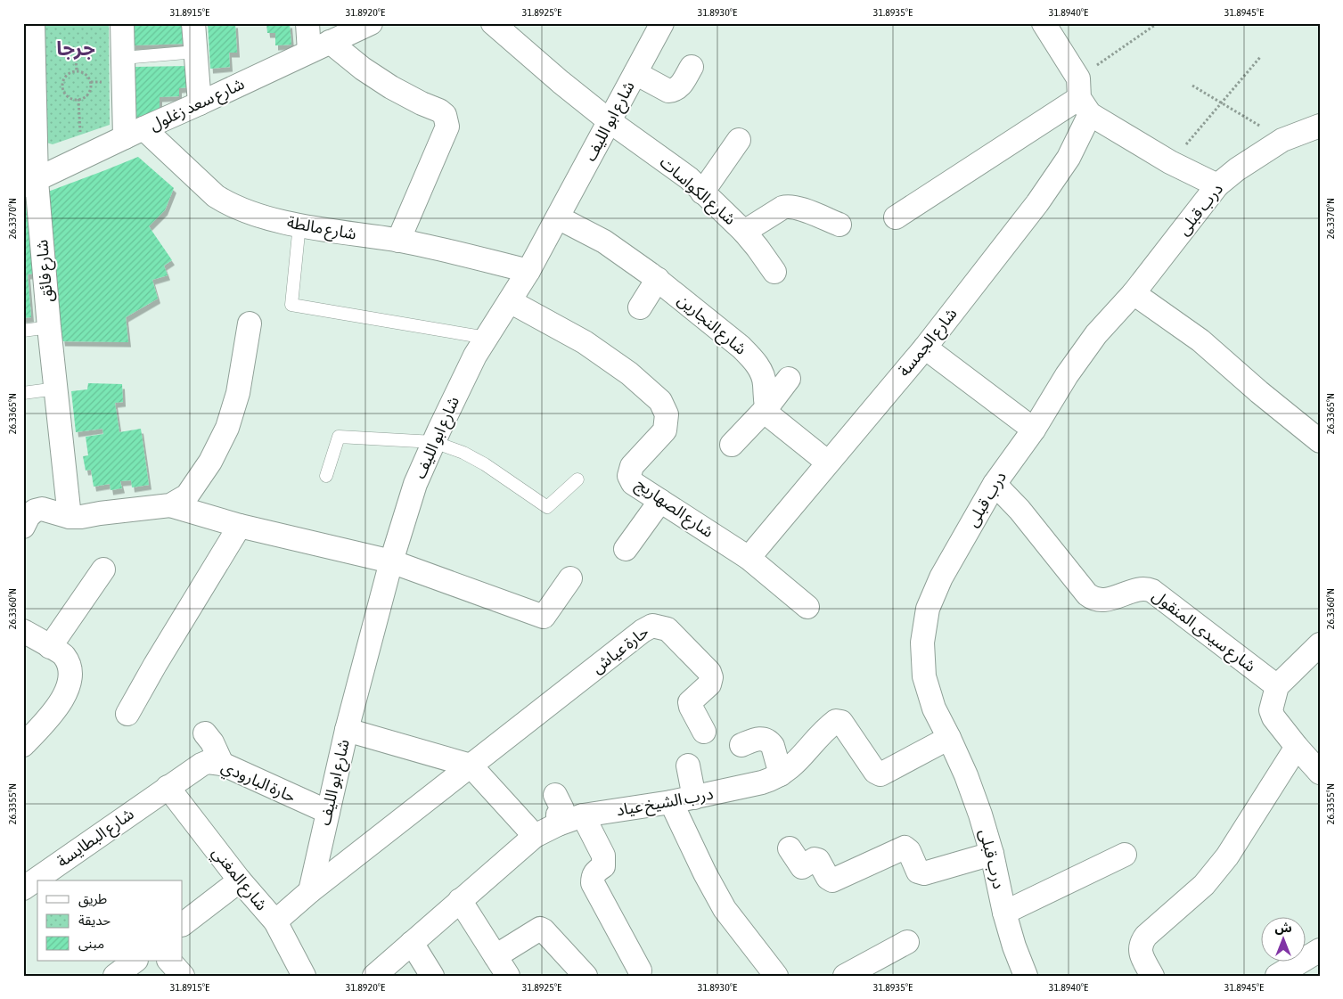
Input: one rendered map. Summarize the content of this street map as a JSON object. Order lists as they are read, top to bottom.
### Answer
{
  "streets": {
    "street": [
      "شارع سعد زغلول",
      "شارع ابو الليف",
      "شارع الكواسات",
      "درب قبلى",
      "شارع مالطة",
      "شارع فائق",
      "شارع النجارين",
      "شارع الجمسة",
      "شارع الصهاريج",
      "شارع سيدى المنقول",
      "حارة عياش",
      "حارة البارودي",
      "درب الشيخ عياد",
      "شارع البطايسة",
      "شارع المغني"
    ]
  },
  "crossings": [
    ["شارع سعد زغلول", "شارع مالطة"],
    ["شارع سعد زغلول", "شارع فائق"],
    ["شارع ابو الليف", "شارع الكواسات"],
    ["شارع ابو الليف", "شارع مالطة"],
    ["شارع ابو الليف", "شارع النجارين"],
    ["شارع ابو الليف", "شارع الصهاريج"],
    ["شارع ابو الليف", "حارة البارودي"],
    ["درب قبلى", "شارع سيدى المنقول"],
    ["درب قبلى", "درب الشيخ عياد"],
    ["شارع الجمسة", "شارع الصهاريج"],
    ["حارة البارودي", "شارع البطايسة"],
    ["حارة البارودي", "شارع المغني"],
    ["شارع البطايسة", "شارع المغني"]
  ],
  "districts": ["جرجا"],
  "legend": ["طريق", "حديقة", "مبنى"],
  "north": "top",
  "coordinates": [
    "31.8915°E",
    "31.8920°E",
    "31.8925°E",
    "31.8930°E",
    "31.8935°E",
    "31.8940°E",
    "31.8945°E",
    "26.3370°N",
    "26.3365°N",
    "26.3360°N",
    "26.3355°N"
  ]
}
